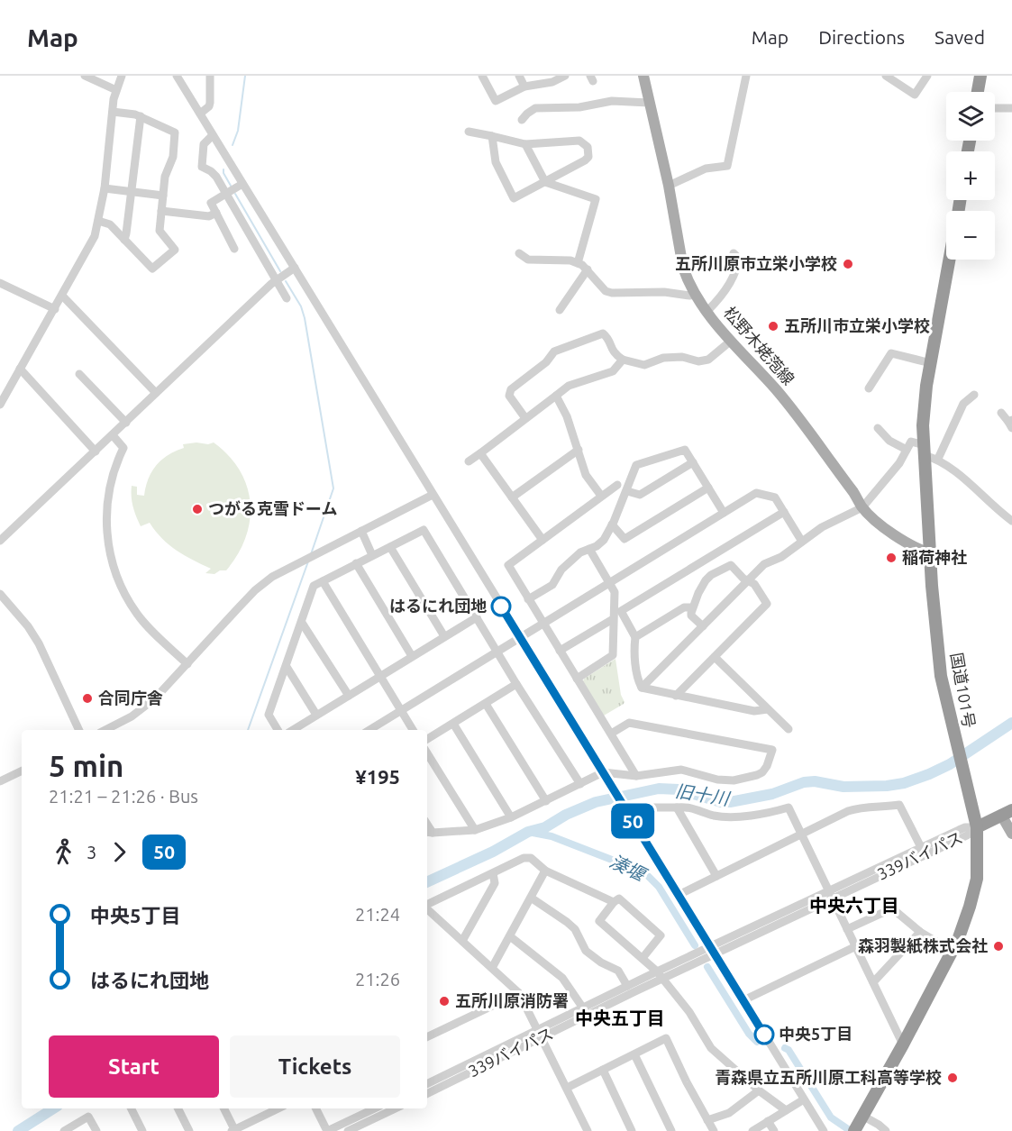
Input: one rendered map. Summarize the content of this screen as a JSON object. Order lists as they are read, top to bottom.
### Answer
{
  "streets": {
    "highway": ["国道101号"],
    "main road": ["松野木姥萢線"],
    "street": ["339バイパス"]
  },
  "crossings": [
    ["松野木姥萢線", "国道101号"],
    ["国道101号", "339バイパス"]
  ],
  "districts": ["中央六丁目", "中央五丁目"],
  "water": ["旧十川", "湊堰"],
  "places": [
    "五所川原市立栄小学校",
    "五所川市立栄小学校",
    "つがる克雪ドーム",
    "稲荷神社",
    "はるにれ団地",
    "合同庁舎",
    "森羽製紙株式会社",
    "五所川原消防署",
    "中央5丁目",
    "青森県立五所川原工科高等学校"
  ],
  "lines": ["bus line 50"],
  "page": {
    "header": "Map",
    "nav": ["Map", "Directions", "Saved"],
    "on_map": "50",
    "map_buttons": ["+", "−"],
    "heading": ["5 min", "21:21 – 21:26 · Bus", "¥195"],
    "legs": ["3", "50"],
    "list": [
      {
        "name": "中央5丁目",
        "value": "21:24"
      },
      {
        "name": "はるにれ団地",
        "value": "21:26"
      }
    ],
    "buttons": ["Start", "Tickets"]
  }
}
